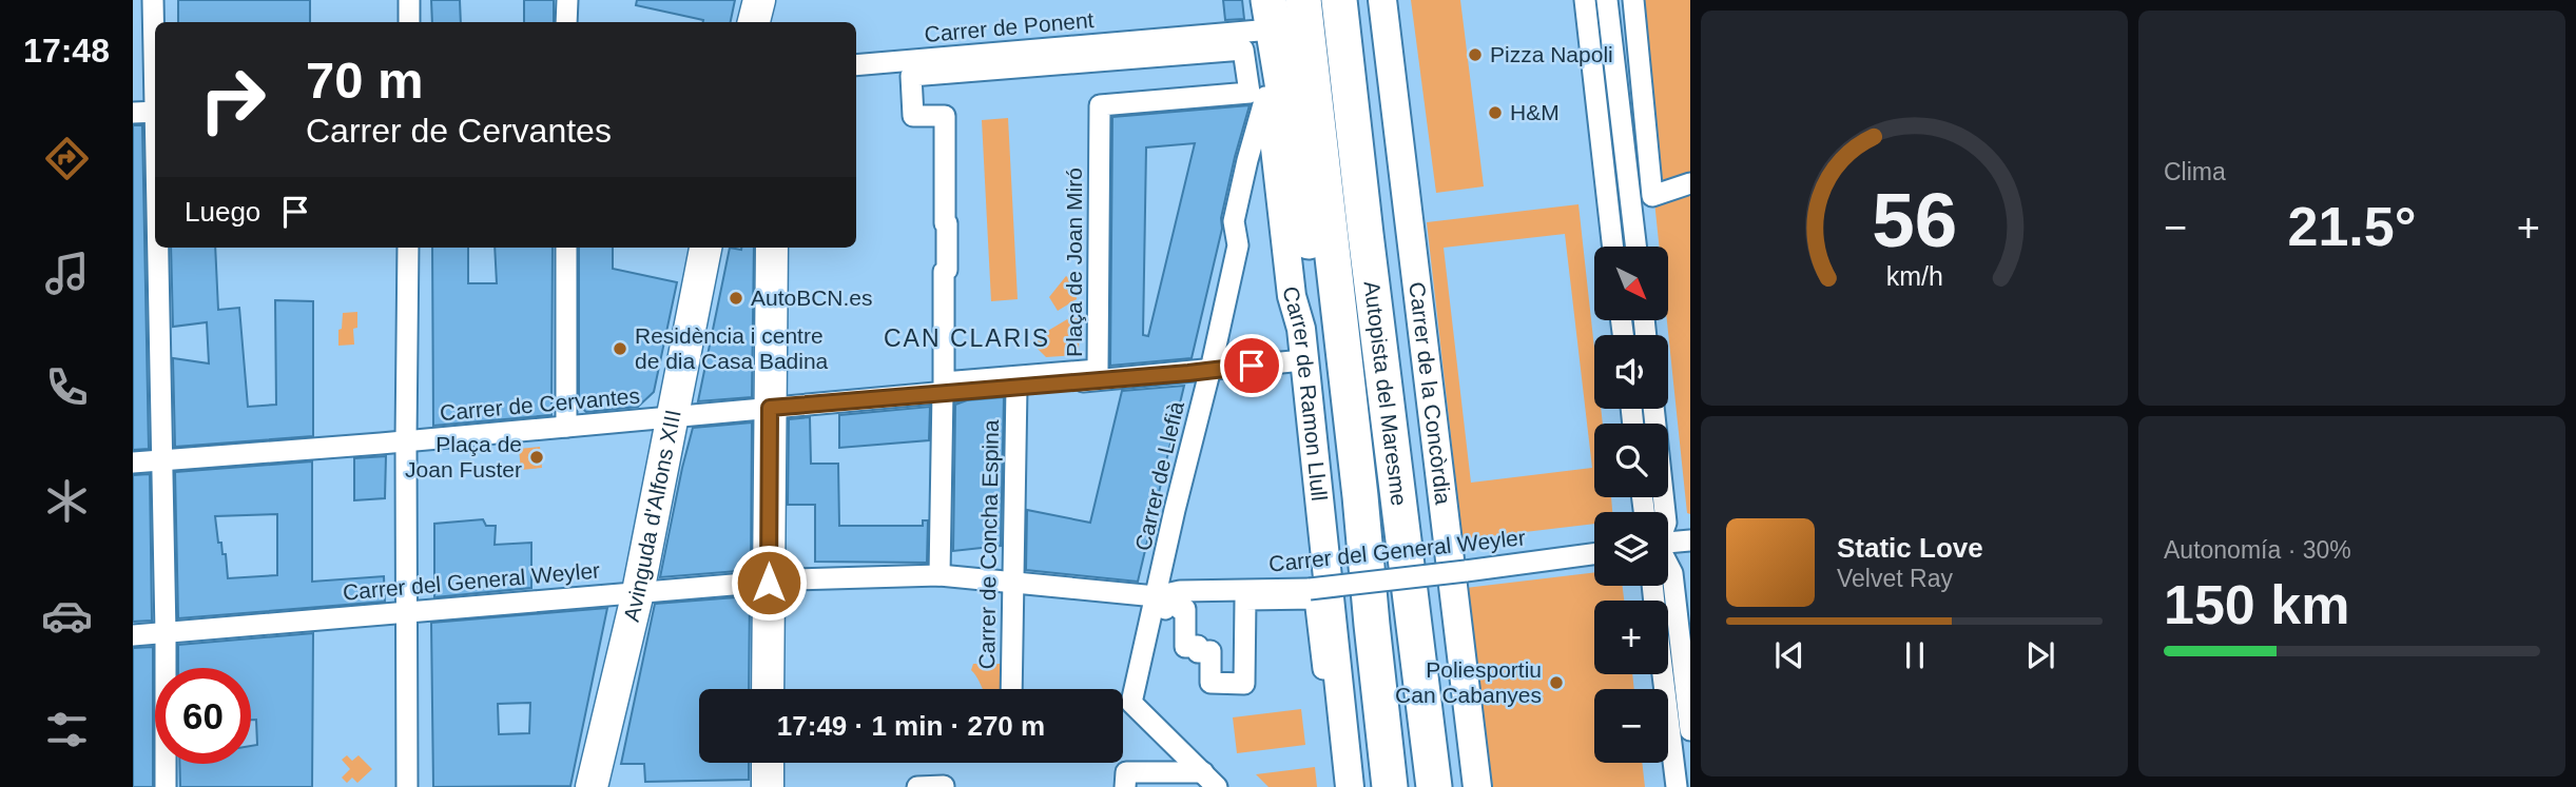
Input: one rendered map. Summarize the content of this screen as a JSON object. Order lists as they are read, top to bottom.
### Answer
{
  "streets": {
    "highway": ["Autopista del Maresme"],
    "main road": ["Avinguda d'Alfons XIII"],
    "street": [
      "Carrer de Ponent",
      "Plaça de Joan Miró",
      "Carrer de Ramon Llull",
      "Carrer de la Concòrdia",
      "Carrer de Cervantes",
      "Carrer de Llefià",
      "Carrer de Concha Espina",
      "Carrer del General Weyler"
    ]
  },
  "crossings": [
    ["Carrer de Ponent", "Carrer de Ramon Llull"],
    ["Carrer de Ramon Llull", "Carrer de Cervantes"],
    ["Carrer de Ramon Llull", "Carrer de Llefià"],
    ["Carrer de Cervantes", "Carrer de Llefià"],
    ["Carrer de Cervantes", "Avinguda d'Alfons XIII"],
    ["Carrer de Cervantes", "Carrer de Concha Espina"],
    ["Carrer de Llefià", "Carrer del General Weyler"],
    ["Avinguda d'Alfons XIII", "Carrer del General Weyler"],
    ["Carrer de Concha Espina", "Carrer del General Weyler"]
  ],
  "districts": ["CAN CLARIS"],
  "places": [
    "Pizza Napoli",
    "H&M",
    "AutoBCN.es",
    "Residència i centre de dia Casa Badina",
    "Plaça de Joan Fuster",
    "Poliesportiu Can Cabanyes"
  ],
  "north": "bottom right",
  "page": {
    "tabs": "17:48",
    "tile": [
      "Clima",
      ["Autonomía · 30%", "150 km"]
    ],
    "turn": ["70 m", "Carrer de Cervantes"],
    "then": "Luego",
    "heat": ["−", "21.5°", "+"],
    "map_buttons": ["+", "−"],
    "song": ["Static Love", "Velvet Ray"],
    "limit": "60",
    "trip": "17:49 · 1 min · 270 m",
    "gauge": ["56", "km/h"]
  }
}
